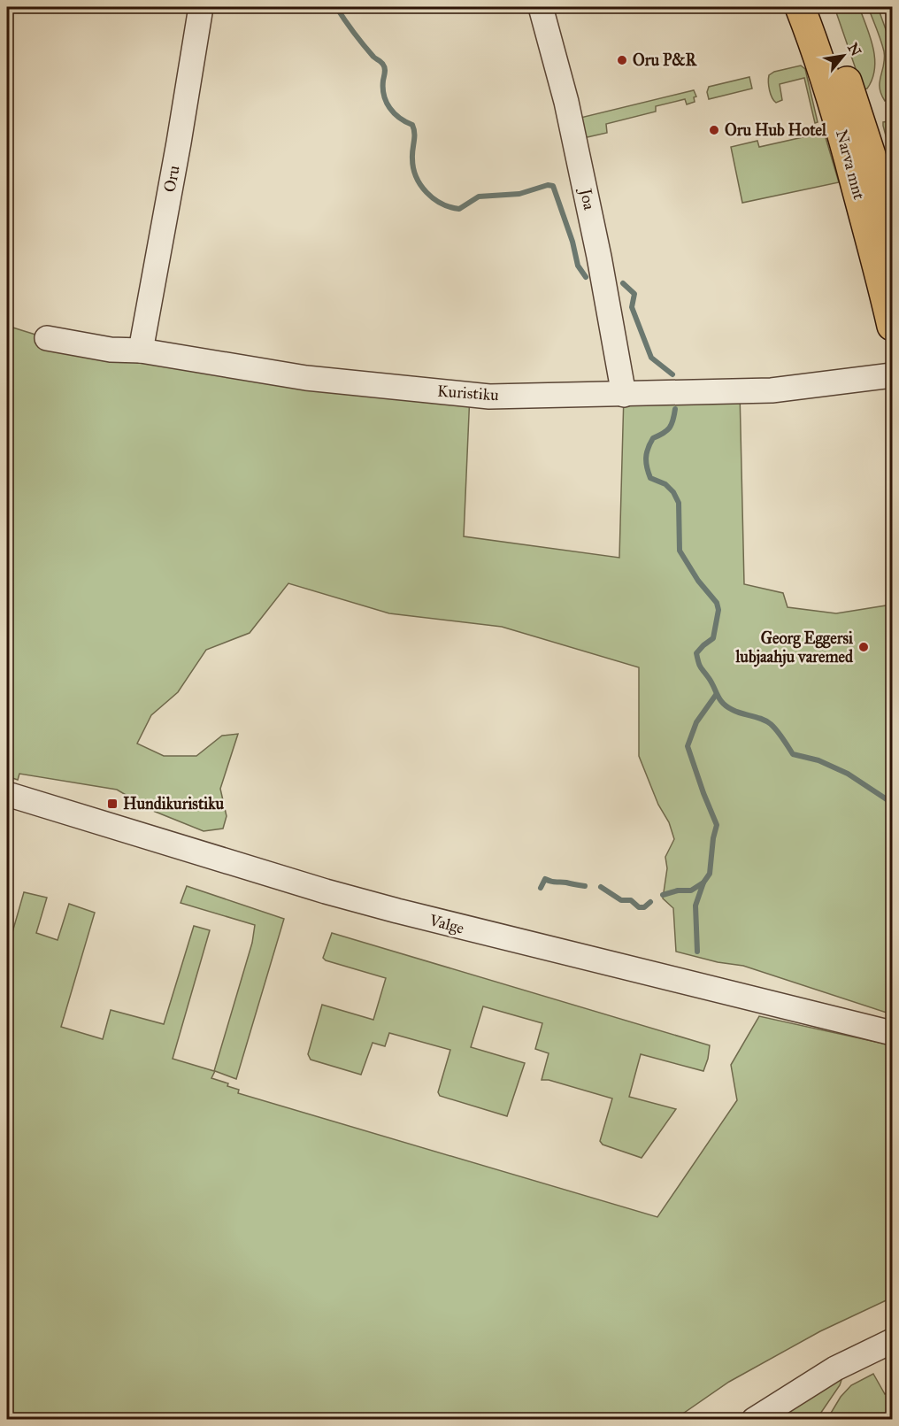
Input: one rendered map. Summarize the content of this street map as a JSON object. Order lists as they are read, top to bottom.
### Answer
{
  "streets": {
    "main road": ["Narva mnt"],
    "street": [
      "Oru",
      "Joa",
      "Kuristiku",
      "Valge"
    ]
  },
  "crossings": [
    ["Oru", "Kuristiku"],
    ["Joa", "Kuristiku"]
  ],
  "places": {
    "other": ["Oru P&R", "Oru Hub Hotel", "Georg Eggersi lubjaahju varemed"],
    "transit": ["Hundikuristiku"]
  },
  "north": "top right"
}
